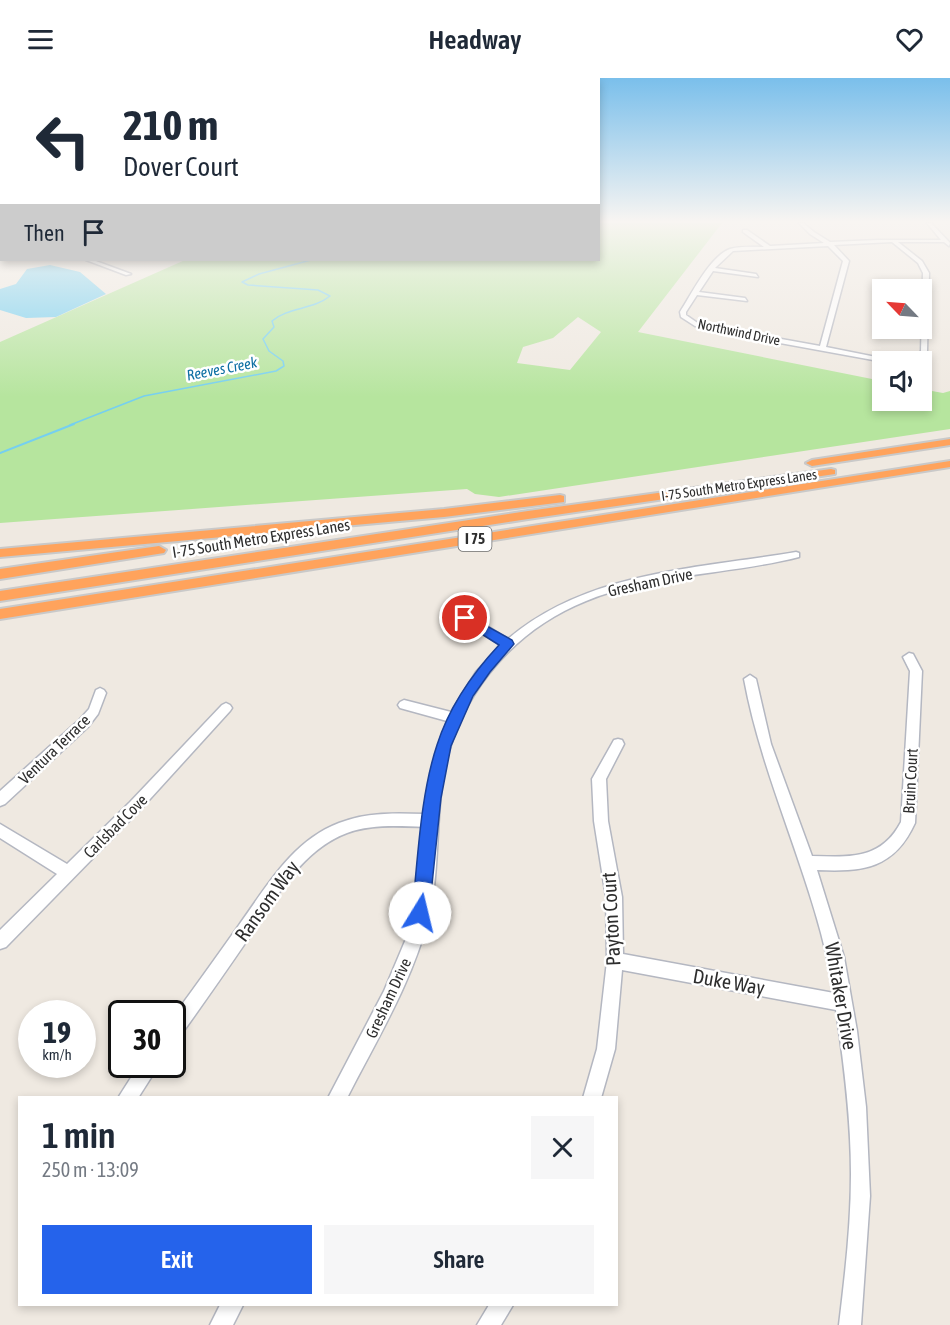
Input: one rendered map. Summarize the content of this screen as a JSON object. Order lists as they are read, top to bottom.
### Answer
{
  "streets": {
    "highway": ["I-75 South Metro Express Lanes", "I 75"],
    "street": [
      "Northwind Drive",
      "Gresham Drive",
      "Ventura Terrace",
      "Bruin Court",
      "Carlsbad Cove",
      "Ransom Way",
      "Payton Court",
      "Duke Way",
      "Whitaker Drive"
    ]
  },
  "crossings": [
    ["Gresham Drive", "Ransom Way"],
    ["Bruin Court", "Whitaker Drive"],
    ["Payton Court", "Duke Way"],
    ["Duke Way", "Whitaker Drive"]
  ],
  "water": ["Reeves Creek"],
  "north": "top left",
  "page": {
    "header": "Headway",
    "turn": ["210 m", "Dover Court"],
    "then": "Then",
    "speed": "19 km/h",
    "limit": "30",
    "heading": ["1 min", "250 m · 13:09"],
    "buttons": ["Exit", "Share"]
  }
}
